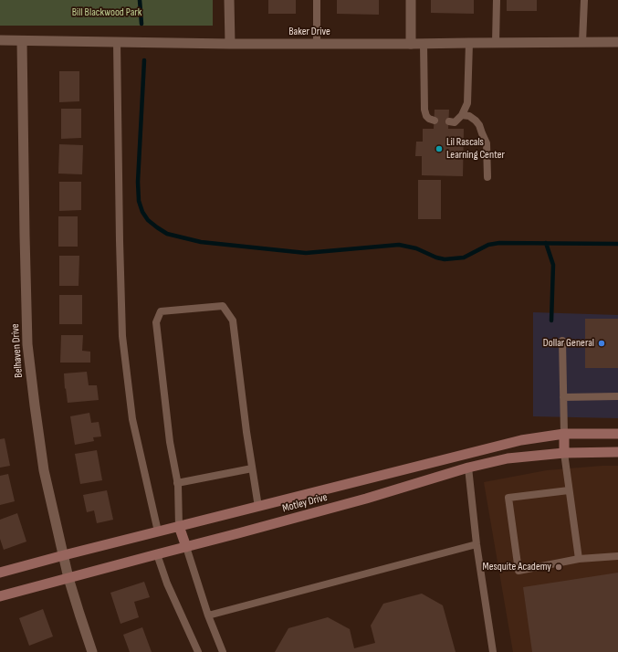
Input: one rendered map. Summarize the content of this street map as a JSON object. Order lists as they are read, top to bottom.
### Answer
{
  "streets": {
    "main road": ["Motley Drive"],
    "street": ["Baker Drive", "Belhaven Drive"]
  },
  "crossings": [
    ["Baker Drive", "Belhaven Drive"],
    ["Belhaven Drive", "Motley Drive"]
  ],
  "parks": ["Bill Blackwood Park"],
  "places": ["Lil Rascals Learning Center", "Dollar General", "Mesquite Academy"]
}
